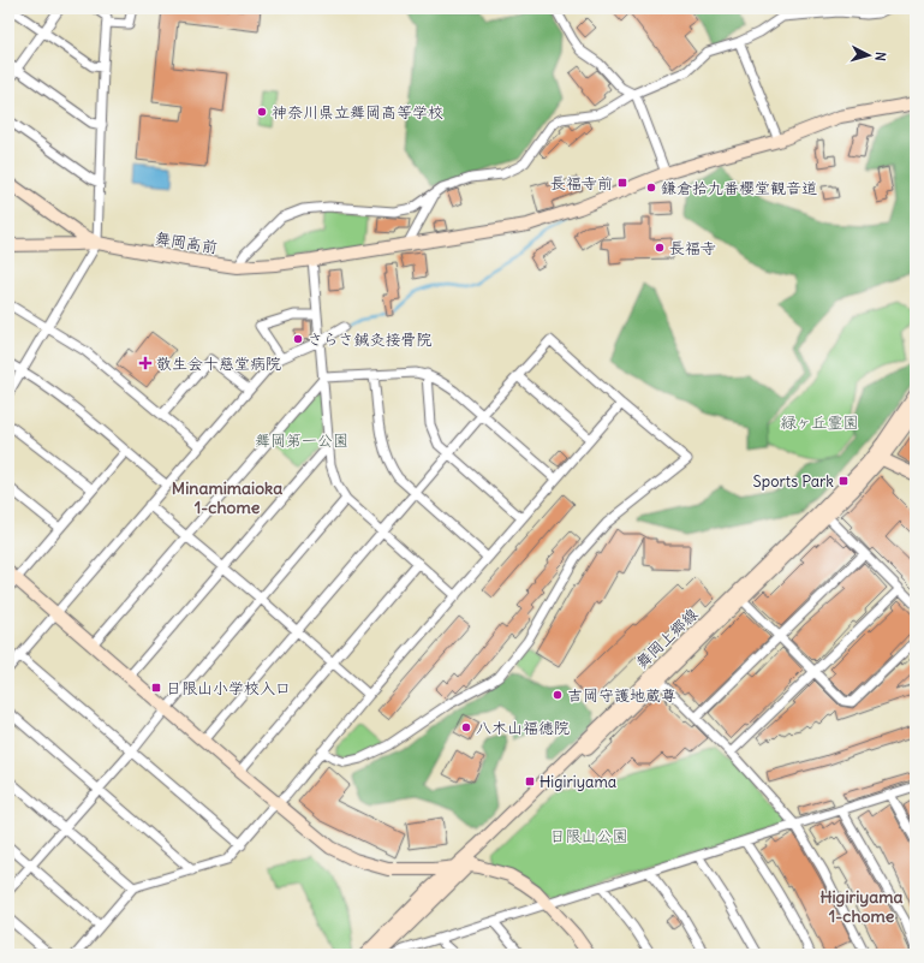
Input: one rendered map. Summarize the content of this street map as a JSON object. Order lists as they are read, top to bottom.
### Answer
{
  "streets": {
    "street": ["舞岡高前", "舞岡上郷線"]
  },
  "districts": ["Minamimaioka 1-chome", "Higiriyama 1-chome"],
  "parks": ["緑ヶ丘霊園", "舞岡第一公園", "日限山公園"],
  "places": {
    "other": [
      "神奈川県立舞岡高等学校",
      "鎌倉拾九番櫻堂観音道",
      "長福寺",
      "さらさ鍼灸接骨院",
      "吉岡守護地蔵尊",
      "八木山福徳院"
    ],
    "transit": [
      "長福寺前",
      "Sports Park",
      "日限山小学校入口",
      "Higiriyama"
    ],
    "health": ["敬生会十慈堂病院"]
  },
  "north": "right"
}
